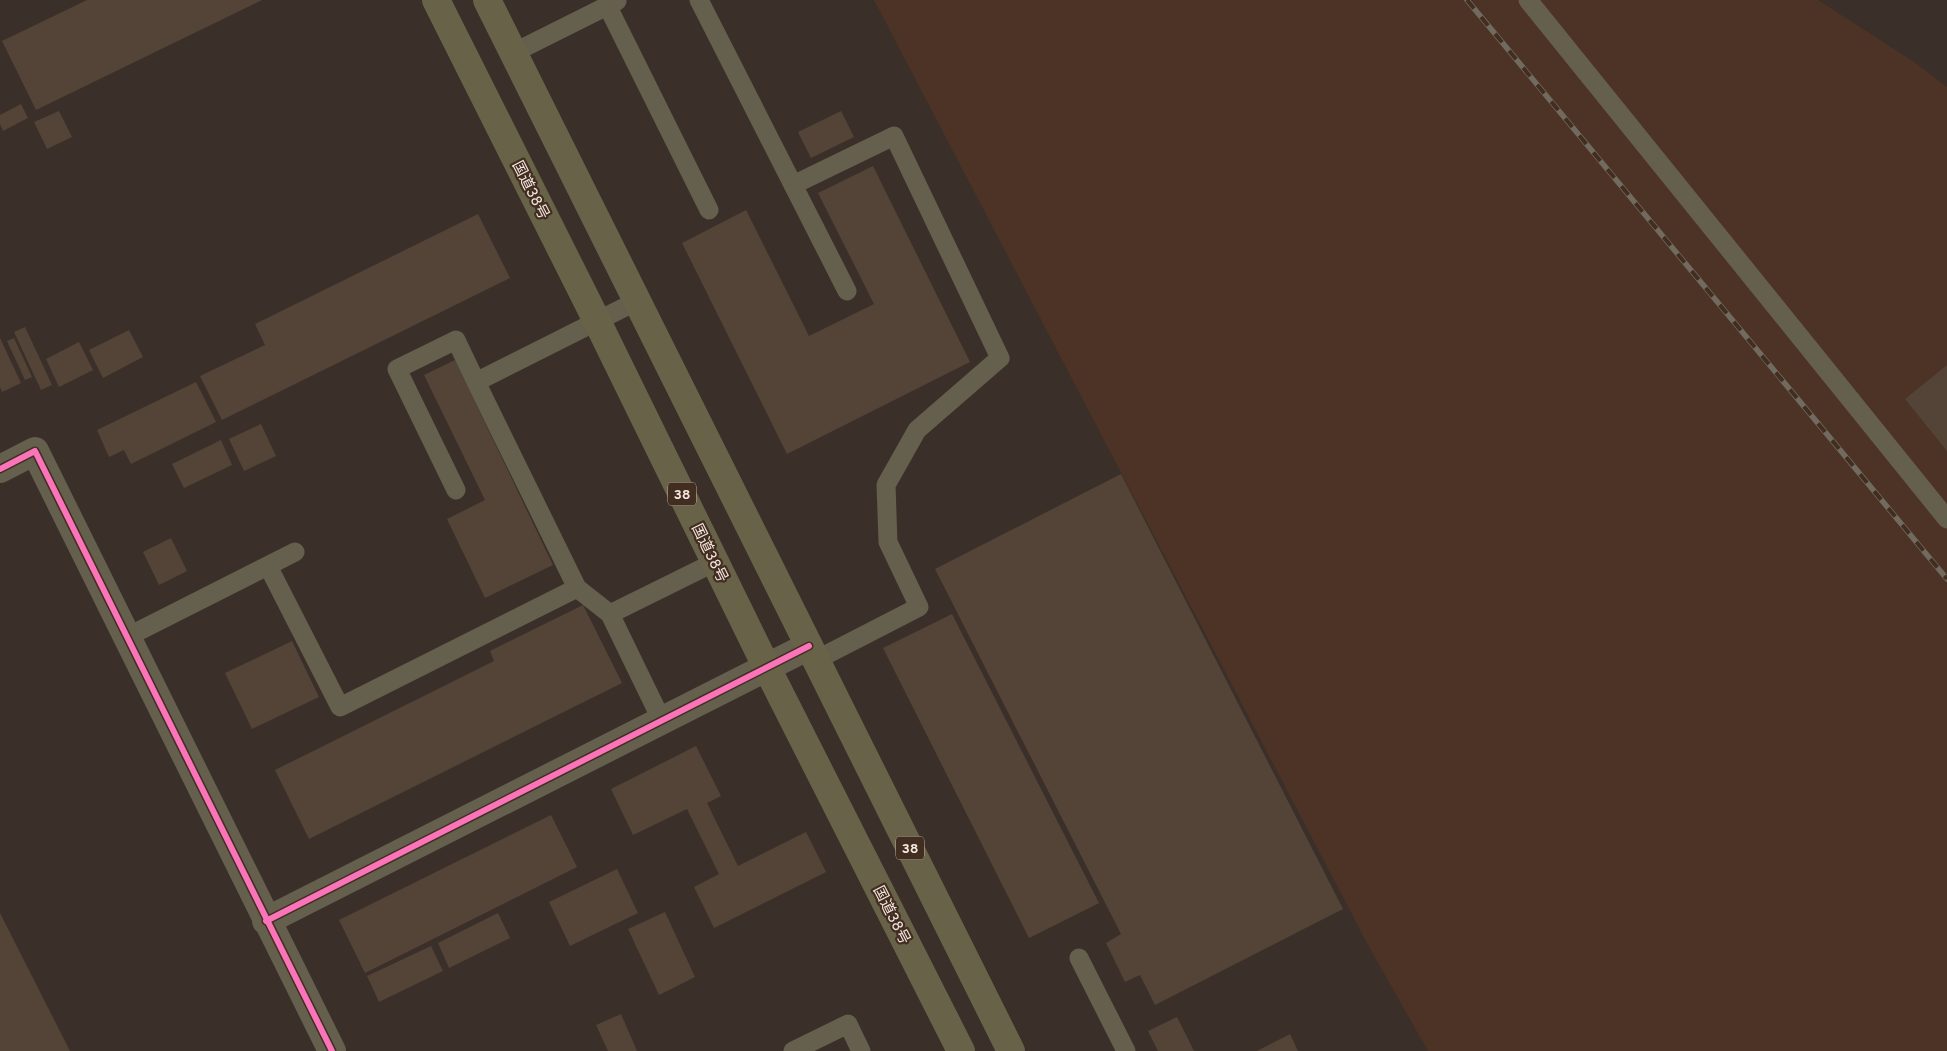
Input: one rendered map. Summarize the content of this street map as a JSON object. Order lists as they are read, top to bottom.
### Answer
{
  "streets": {
    "highway": ["国道38号", "38"]
  }
}
